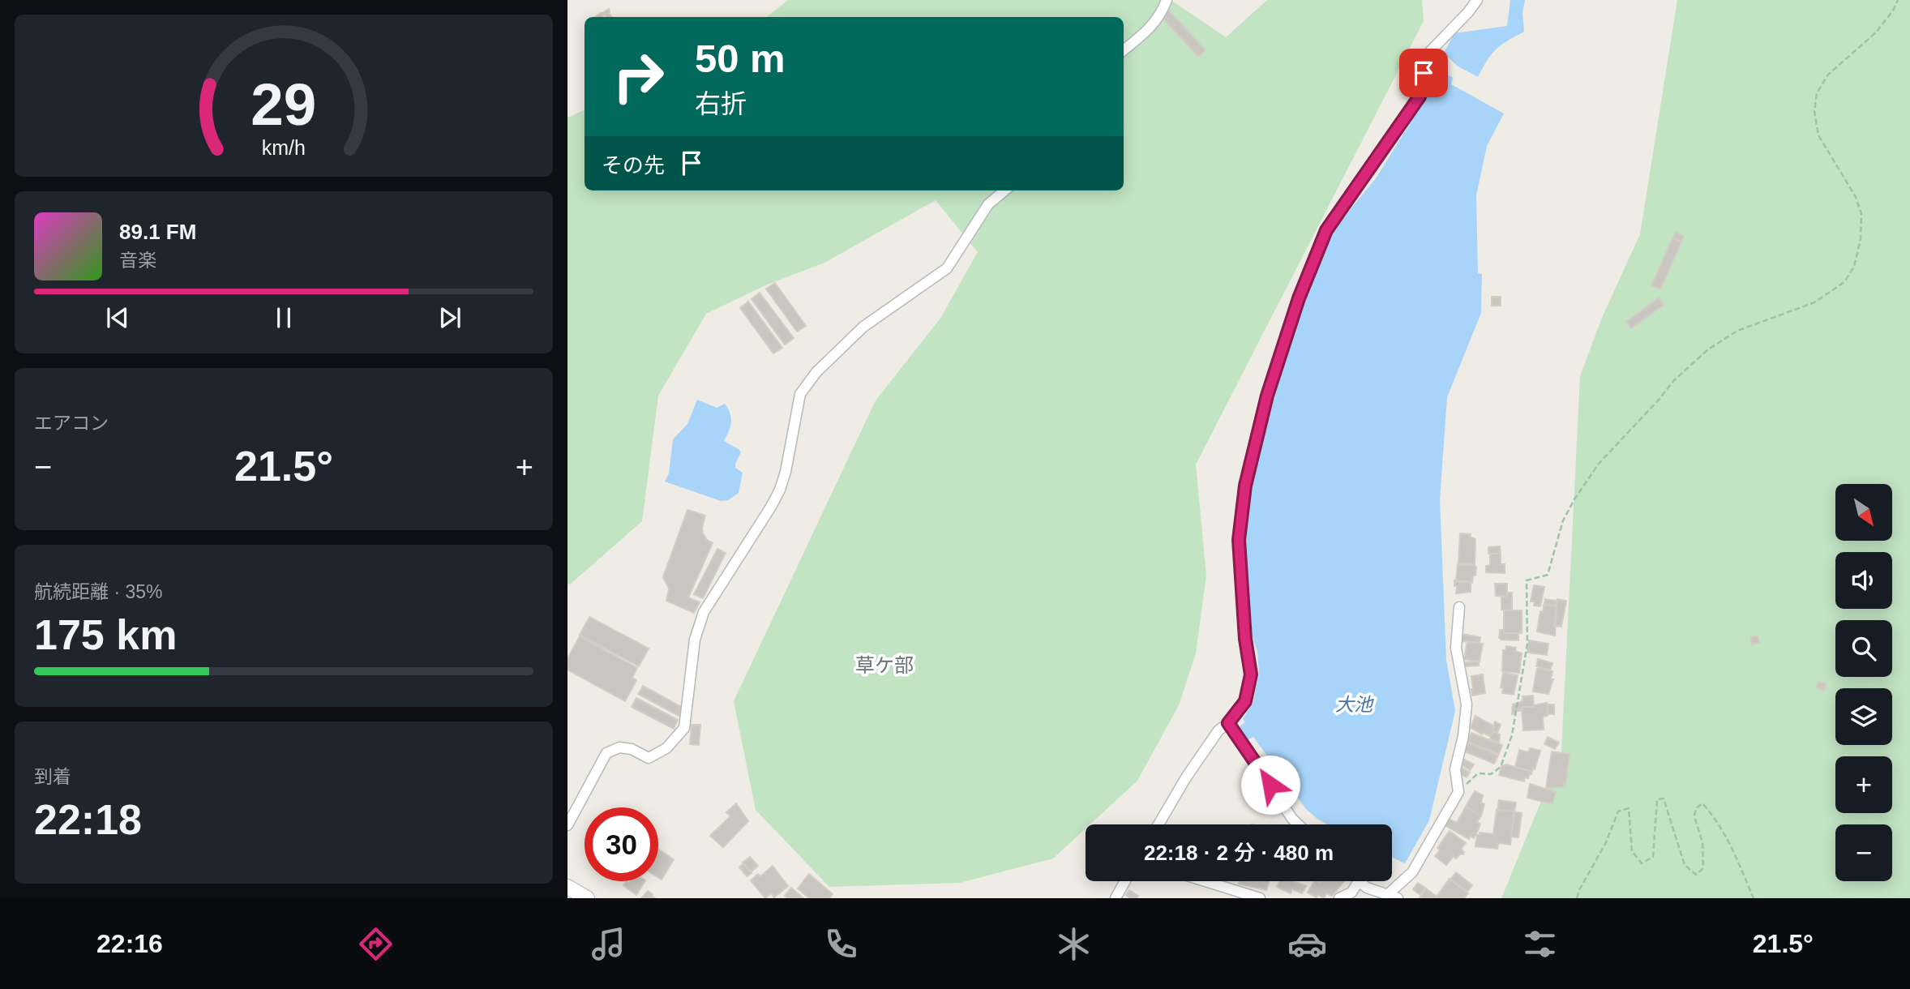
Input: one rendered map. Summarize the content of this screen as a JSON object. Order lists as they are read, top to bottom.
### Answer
{
  "districts": ["草ケ部"],
  "water": ["大池"],
  "north": "bottom right",
  "page": {
    "turn": ["50 m", "右折"],
    "then": "その先",
    "song": ["89.1 FM", "音楽"],
    "tile": [
      "エアコン",
      ["航続距離 · 35%", "175 km"],
      ["到着", "22:18"]
    ],
    "heat": ["−", "21.5°", "+"],
    "map_buttons": ["+", "−"],
    "limit": "30",
    "trip": "22:18 · 2 分 · 480 m",
    "tabs": ["22:16", "21.5°"],
    "gauge": ["29", "km/h"]
  }
}
